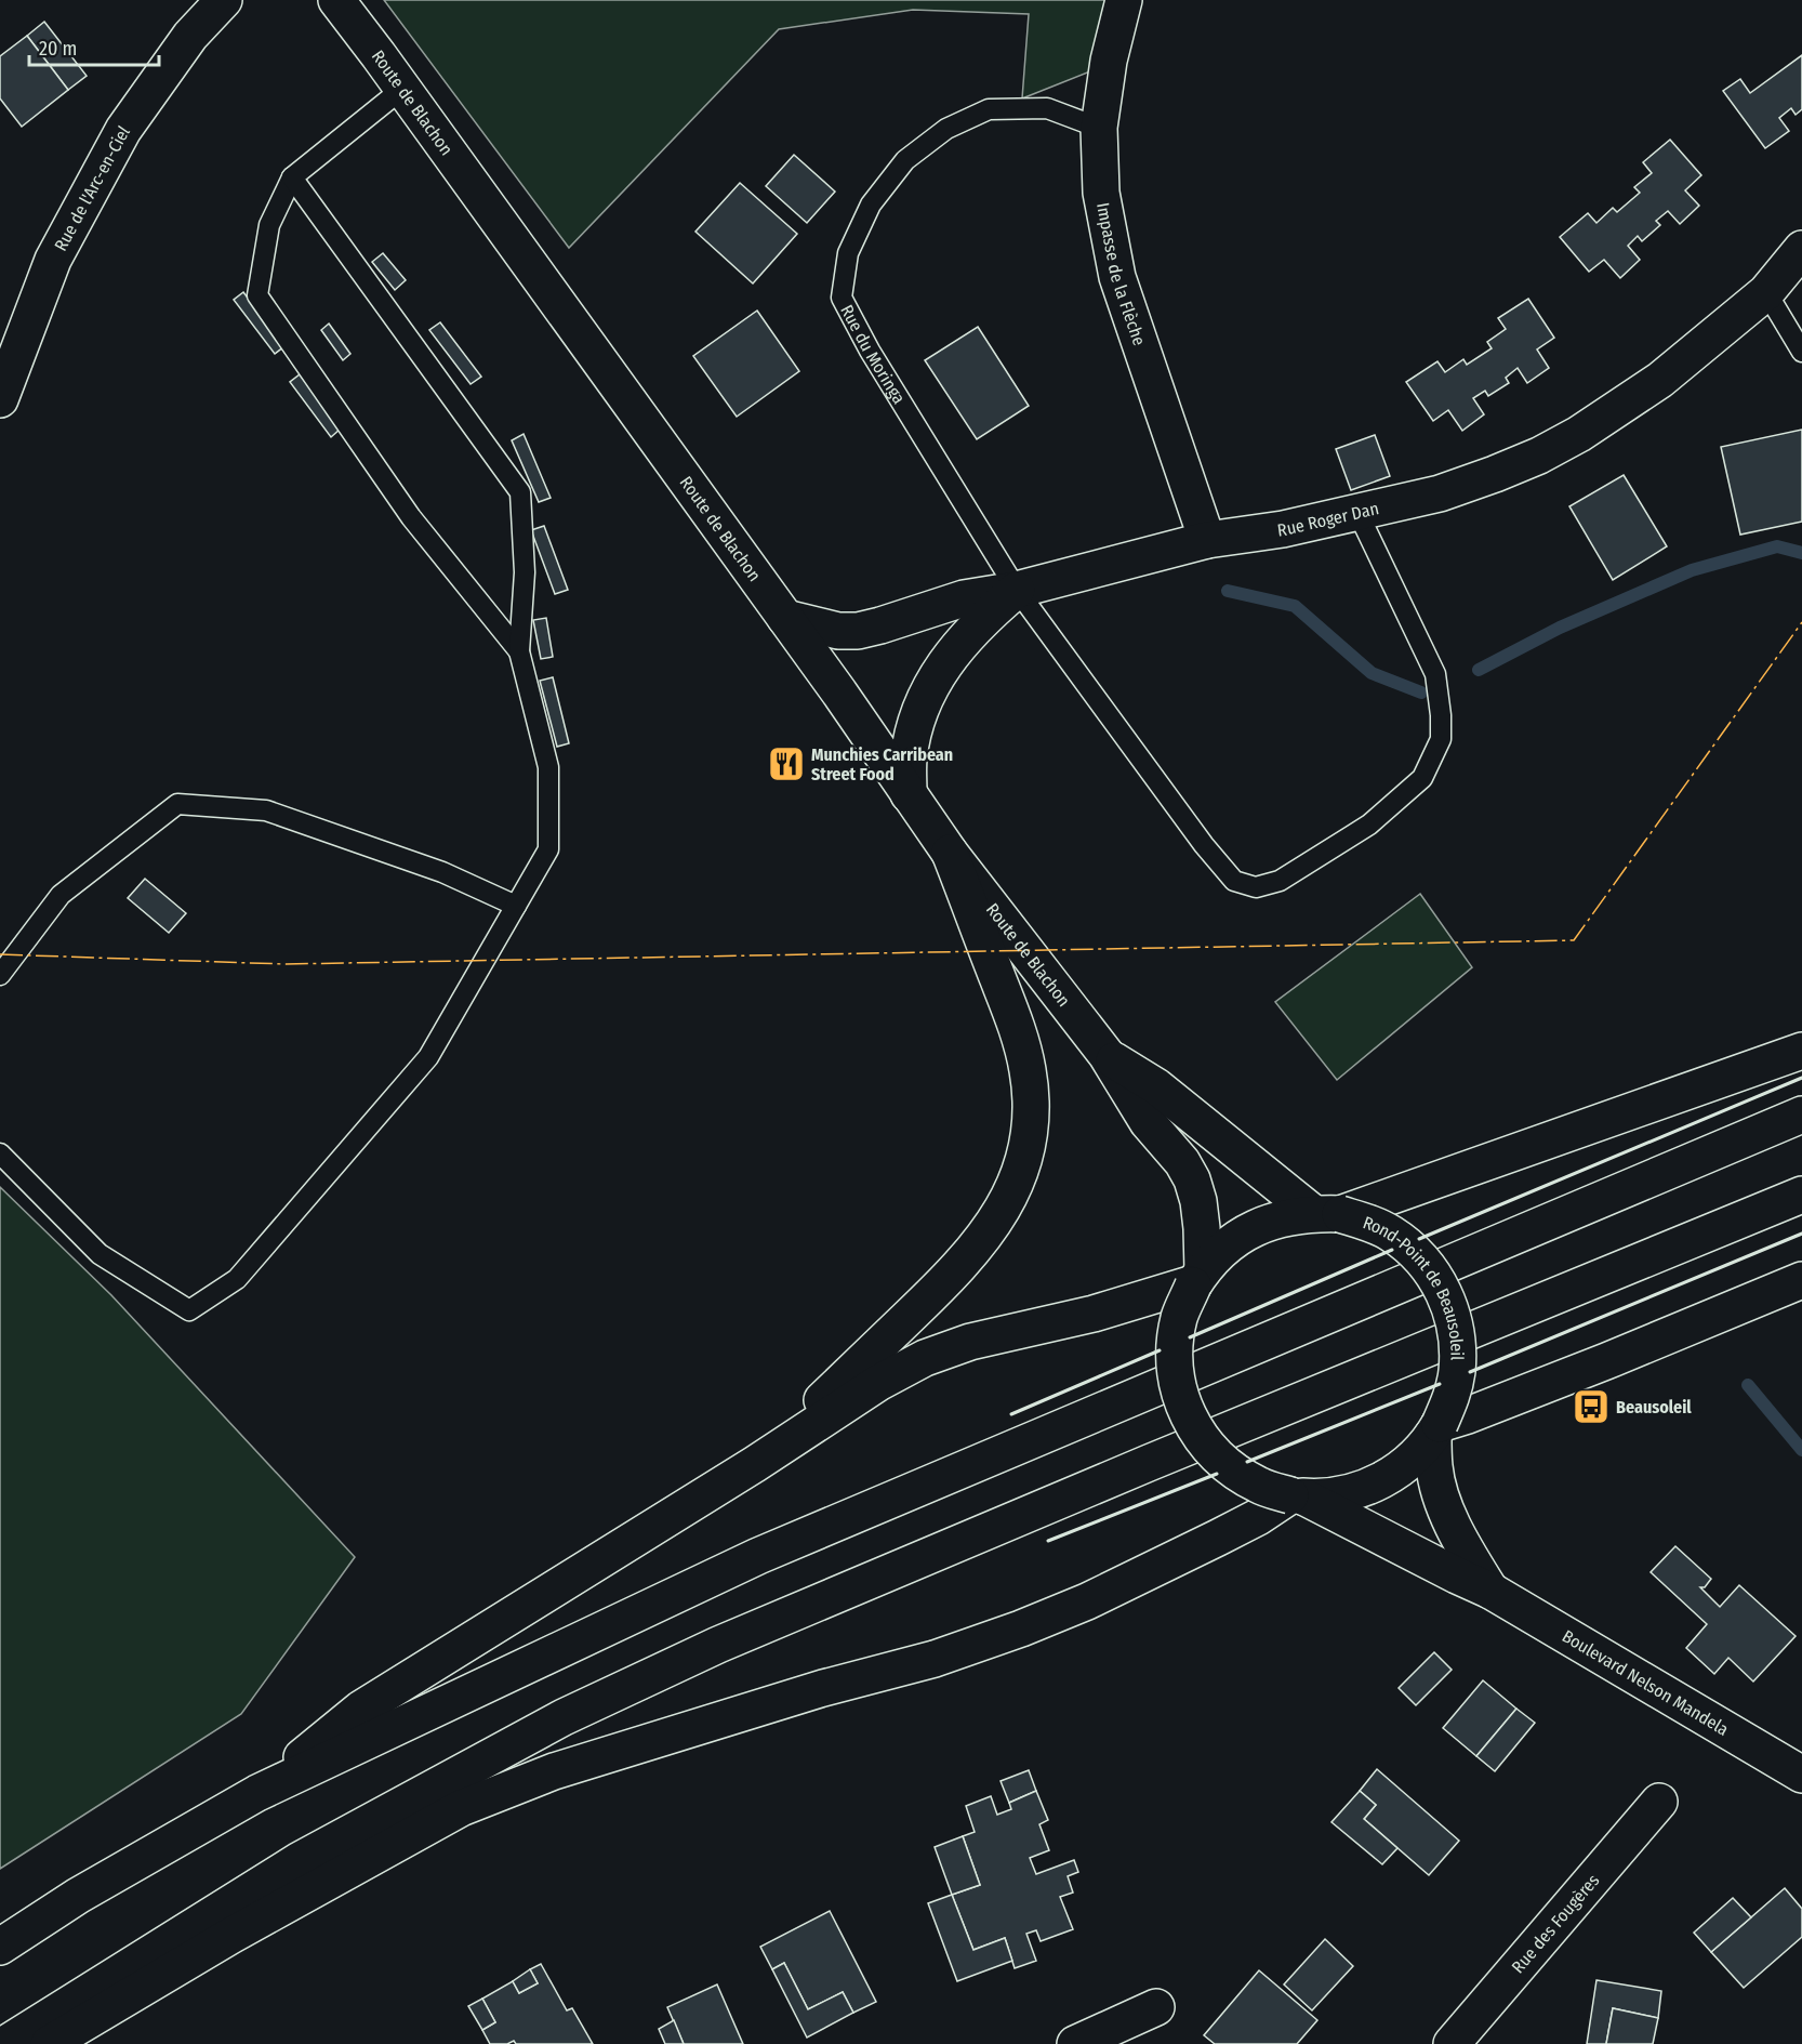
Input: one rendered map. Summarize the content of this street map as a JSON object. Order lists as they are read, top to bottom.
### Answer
{
  "streets": {
    "main road": [
      "Route de Blachon",
      "Rue de l'Arc-en-Ciel",
      "Impasse de la Flèche",
      "Rue Roger Dan",
      "Rond-Point de Beausoleil",
      "Boulevard Nelson Mandela",
      "Rue des Fougères"
    ],
    "lane": ["Rue du Moringa"]
  },
  "crossings": [
    ["Route de Blachon", "Rue Roger Dan"],
    ["Route de Blachon", "Rond-Point de Beausoleil"],
    ["Impasse de la Flèche", "Rue du Moringa"],
    ["Impasse de la Flèche", "Rue Roger Dan"],
    ["Rue du Moringa", "Rue Roger Dan"],
    ["Rond-Point de Beausoleil", "Boulevard Nelson Mandela"]
  ],
  "places": {
    "restaurant": ["Munchies Carribean Street Food"],
    "bus stop": ["Beausoleil"]
  },
  "scale_bar": "20 m"
}
